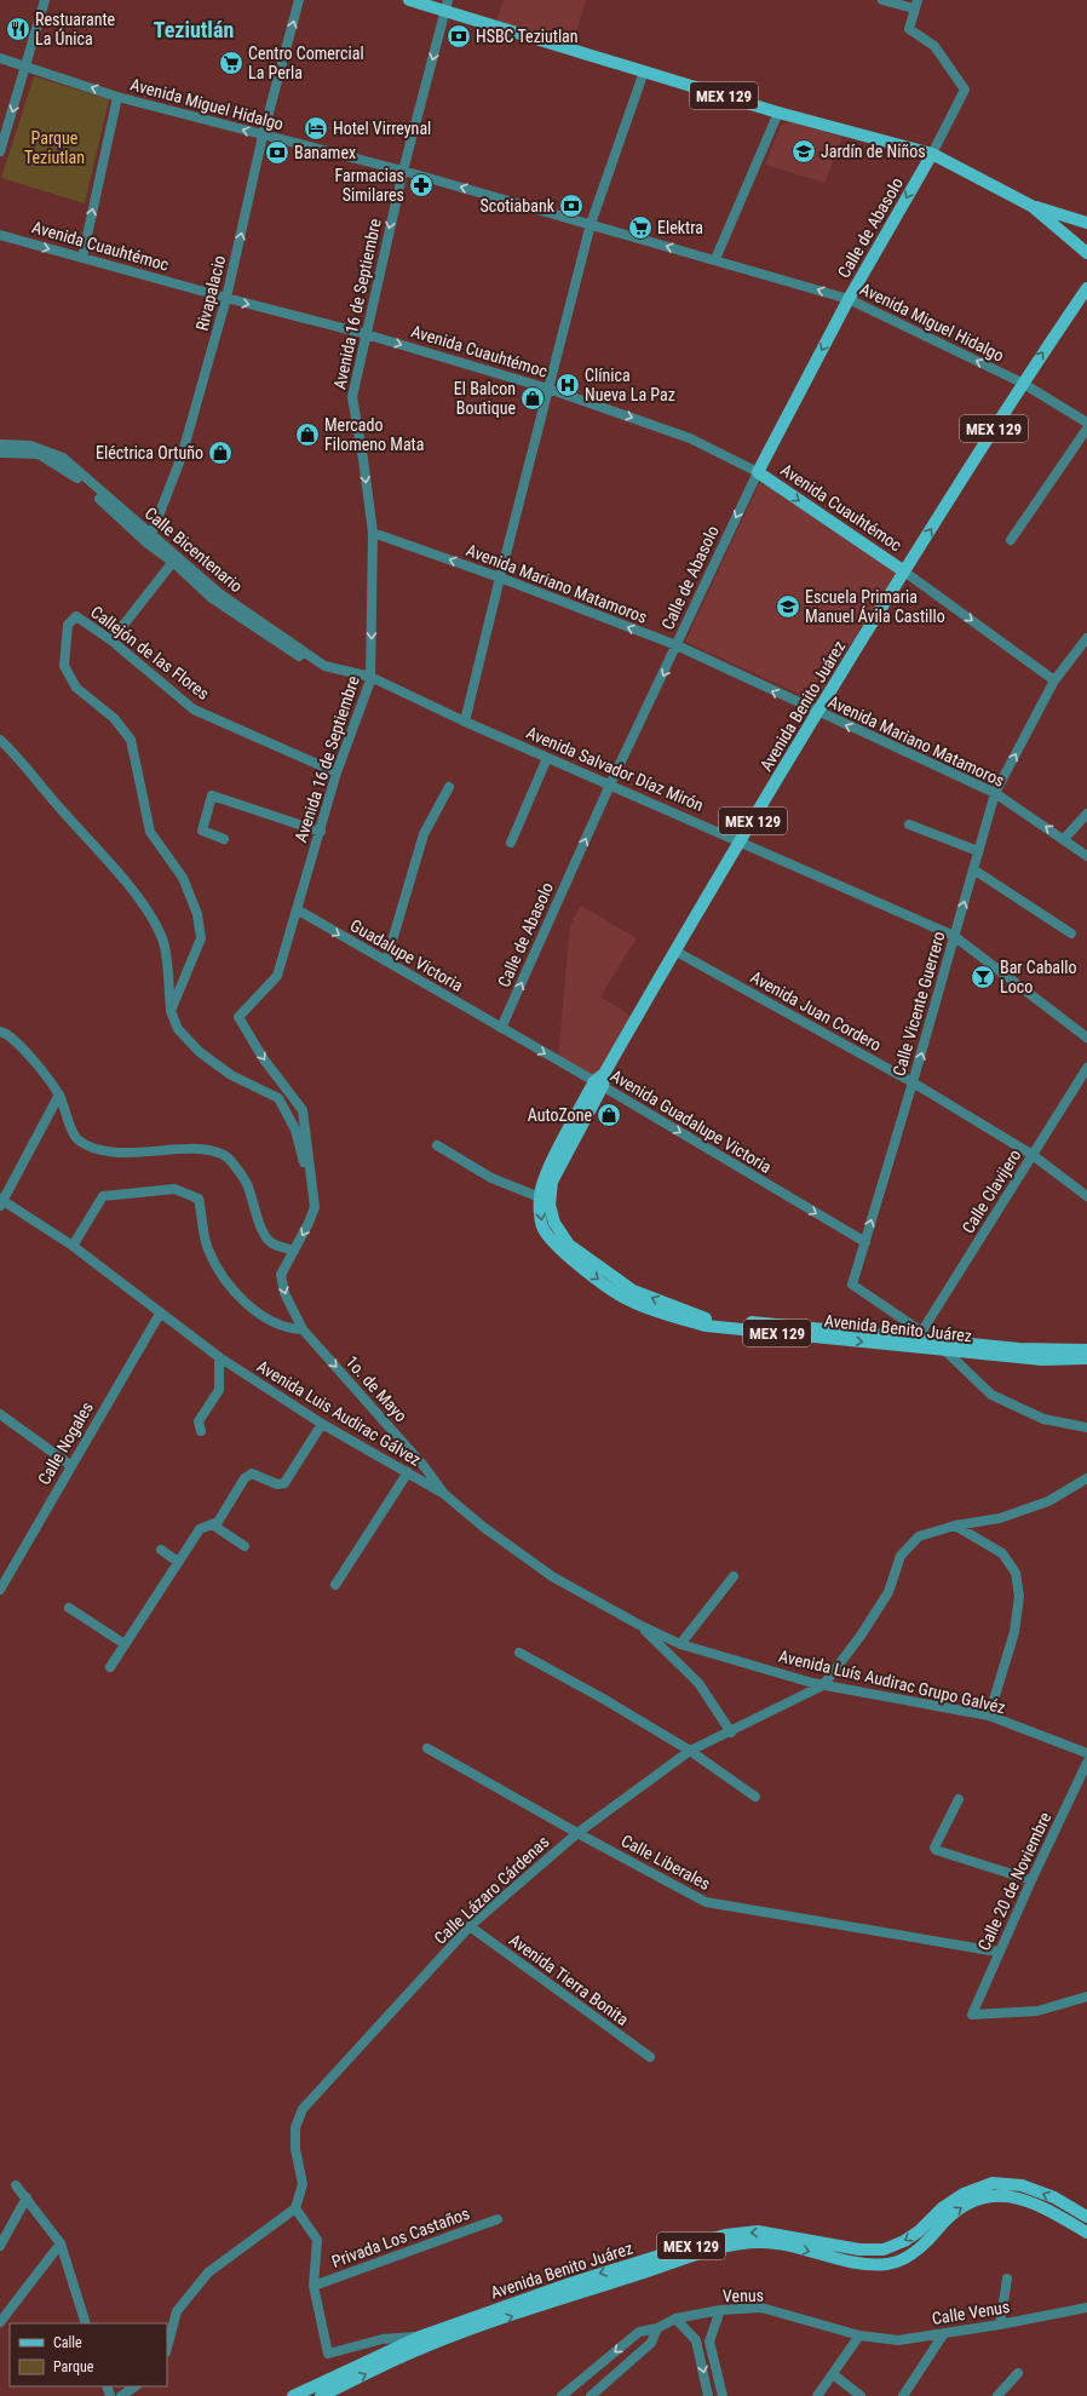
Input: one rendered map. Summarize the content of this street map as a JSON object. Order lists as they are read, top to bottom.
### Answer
{
  "streets": {
    "main road": [
      "MEX 129",
      "Calle de Abasolo",
      "Avenida Cuauhtémoc",
      "Avenida Benito Juárez"
    ],
    "street": [
      "Avenida Miguel Hidalgo",
      "Rivapalacio",
      "Avenida 16 de Septiembre",
      "Calle Bicentenario",
      "Avenida Mariano Matamoros",
      "Callejón de las Flores",
      "Avenida Salvador Díaz Mirón",
      "Guadalupe Victoria",
      "Calle Vicente Guerrero",
      "Avenida Juan Cordero",
      "Avenida Guadalupe Victoria",
      "Calle Clavijero",
      "1o. de Mayo",
      "Avenida Luis Audirac Gálvez",
      "Calle Nogales",
      "Avenida Luís Audirac Grupo Galvéz",
      "Calle Liberales",
      "Calle 20 de Noviembre",
      "Calle Lázaro Cárdenas",
      "Avenida Tierra Bonita",
      "Privada Los Castaños",
      "Venus",
      "Calle Venus"
    ]
  },
  "crossings": [
    ["MEX 129", "Calle de Abasolo"],
    ["MEX 129", "Avenida 16 de Septiembre"],
    ["MEX 129", "Avenida Benito Juárez"],
    ["Avenida Miguel Hidalgo", "Calle de Abasolo"],
    ["Avenida Miguel Hidalgo", "Rivapalacio"],
    ["Avenida Miguel Hidalgo", "Avenida 16 de Septiembre"],
    ["Avenida Miguel Hidalgo", "Avenida Benito Juárez"],
    ["Calle de Abasolo", "Avenida Cuauhtémoc"],
    ["Calle de Abasolo", "Avenida Mariano Matamoros"],
    ["Calle de Abasolo", "Avenida Salvador Díaz Mirón"],
    ["Calle de Abasolo", "Guadalupe Victoria"],
    ["Calle de Abasolo", "Avenida Guadalupe Victoria"],
    ["Avenida Cuauhtémoc", "Rivapalacio"],
    ["Avenida Cuauhtémoc", "Avenida 16 de Septiembre"],
    ["Avenida Cuauhtémoc", "Avenida Benito Juárez"],
    ["Avenida Cuauhtémoc", "Calle Vicente Guerrero"],
    ["Rivapalacio", "Calle Bicentenario"],
    ["Avenida 16 de Septiembre", "Calle Bicentenario"],
    ["Avenida 16 de Septiembre", "Avenida Mariano Matamoros"],
    ["Avenida 16 de Septiembre", "Callejón de las Flores"],
    ["Avenida 16 de Septiembre", "Avenida Salvador Díaz Mirón"],
    ["Avenida 16 de Septiembre", "Guadalupe Victoria"],
    ["Calle Bicentenario", "Avenida Salvador Díaz Mirón"],
    ["Avenida Mariano Matamoros", "Avenida Benito Juárez"],
    ["Avenida Mariano Matamoros", "Calle Vicente Guerrero"],
    ["Avenida Benito Juárez", "Avenida Salvador Díaz Mirón"],
    ["Avenida Benito Juárez", "Calle Vicente Guerrero"],
    ["Avenida Benito Juárez", "Avenida Juan Cordero"],
    ["Avenida Benito Juárez", "Avenida Guadalupe Victoria"],
    ["Avenida Salvador Díaz Mirón", "Calle Vicente Guerrero"],
    ["Guadalupe Victoria", "Avenida Guadalupe Victoria"],
    ["Calle Vicente Guerrero", "Avenida Juan Cordero"],
    ["Calle Vicente Guerrero", "Avenida Guadalupe Victoria"],
    ["Calle Vicente Guerrero", "Calle Clavijero"],
    ["Avenida Juan Cordero", "Calle Clavijero"],
    ["1o. de Mayo", "Avenida Luis Audirac Gálvez"],
    ["1o. de Mayo", "Avenida Luís Audirac Grupo Galvéz"],
    ["Avenida Luis Audirac Gálvez", "Avenida Luís Audirac Grupo Galvéz"],
    ["Avenida Luís Audirac Grupo Galvéz", "Calle Lázaro Cárdenas"],
    ["Calle Liberales", "Calle 20 de Noviembre"],
    ["Calle Liberales", "Calle Lázaro Cárdenas"],
    ["Calle Lázaro Cárdenas", "Avenida Tierra Bonita"],
    ["Venus", "Calle Venus"]
  ],
  "one_way": [
    "Avenida Miguel Hidalgo",
    "Avenida Cuauhtémoc",
    "Rivapalacio",
    "Avenida 16 de Septiembre",
    "Avenida Mariano Matamoros",
    "Guadalupe Victoria",
    "Calle Vicente Guerrero",
    "Avenida Guadalupe Victoria",
    "1o. de Mayo"
  ],
  "districts": ["Teziutlán"],
  "parks": ["Parque Teziutlan"],
  "places": {
    "restaurant": ["Restuarante La Única"],
    "bank": ["HSBC Teziutlan", "Banamex", "Scotiabank"],
    "supermarket": ["Centro Comercial La Perla", "Elektra"],
    "hotel": ["Hotel Virreynal"],
    "school or university": ["Jardín de Niños", "Escuela Primaria Manuel Ávila Castillo"],
    "pharmacy": ["Farmacias Similares"],
    "hospital": ["Clínica Nueva La Paz"],
    "shop": [
      "El Balcon Boutique",
      "Mercado Filomeno Mata",
      "Eléctrica Ortuño",
      "AutoZone"
    ],
    "bar": ["Bar Caballo Loco"]
  },
  "legend": ["Calle", "Parque"]
}
